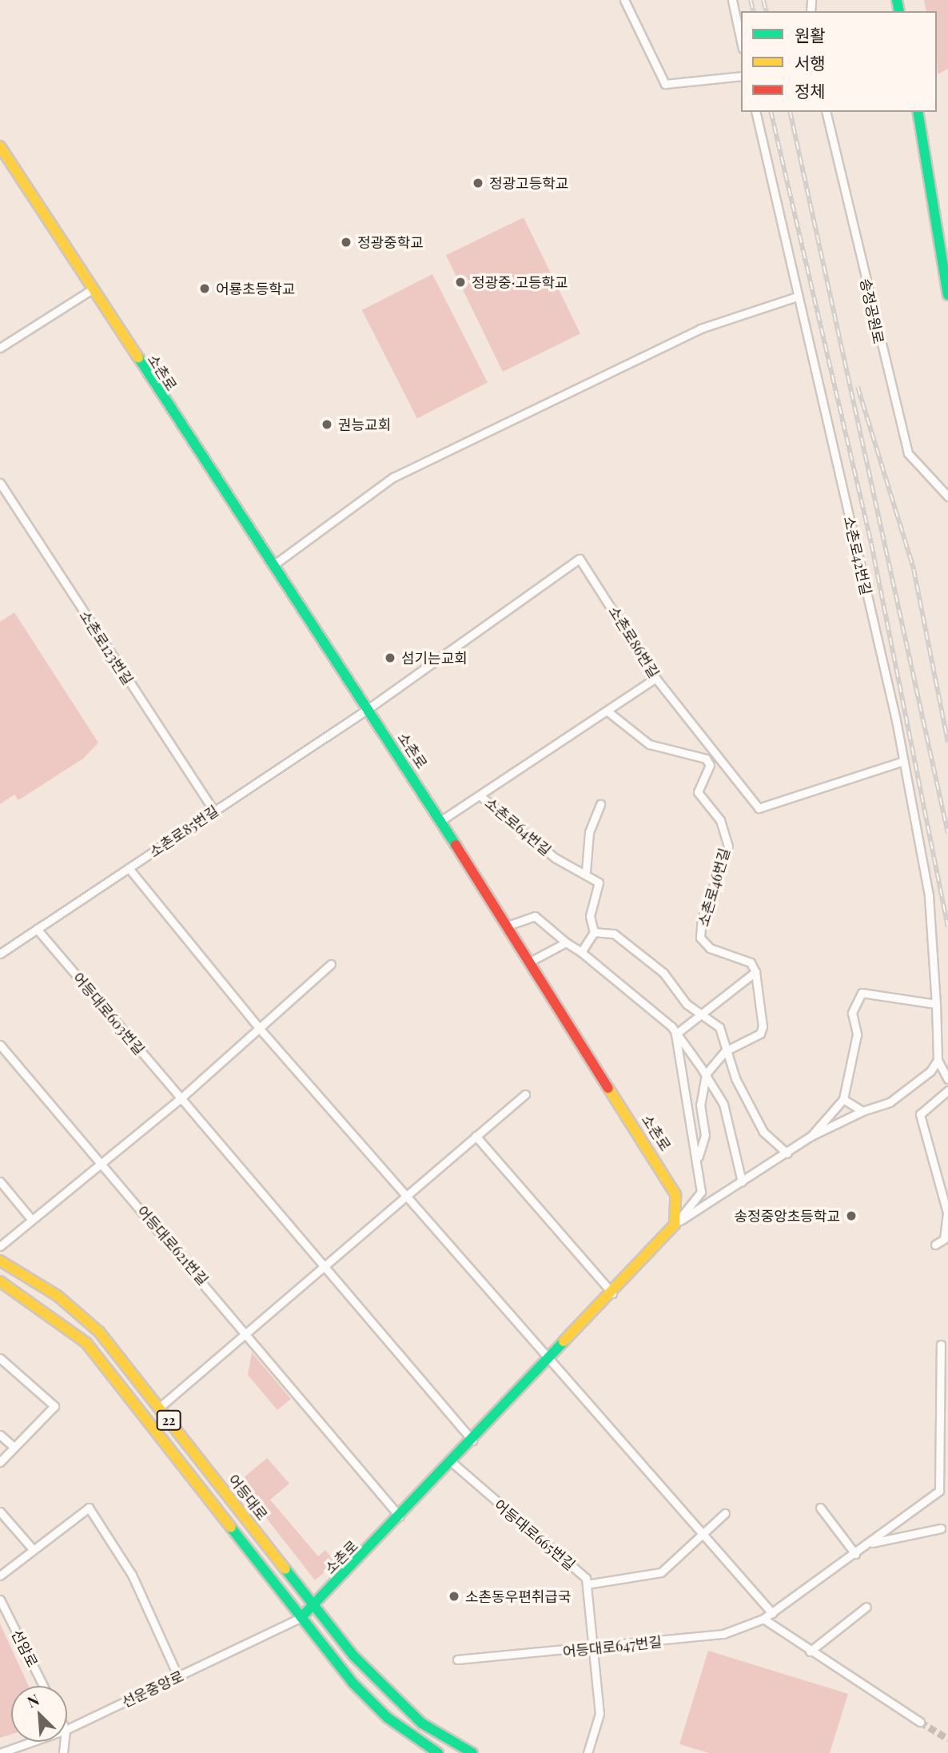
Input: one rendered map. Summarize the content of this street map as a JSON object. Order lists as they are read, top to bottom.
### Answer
{
  "streets": {
    "street": [
      "송정공원로",
      "소촌로",
      "소촌로42번길",
      "소촌로86번길",
      "소촌로123번길",
      "소촌로64번길",
      "소촌로85번길",
      "소촌로46번길",
      "어등대로603번길",
      "어등대로621번길",
      "22",
      "어등대로",
      "어등대로665번길",
      "어등대로647번길",
      "선암로",
      "선운중앙로"
    ]
  },
  "crossings": [
    ["소촌로", "소촌로86번길"],
    ["소촌로", "소촌로85번길"],
    ["소촌로", "22"],
    ["소촌로", "어등대로"],
    ["소촌로", "어등대로665번길"],
    ["소촌로", "선운중앙로"],
    ["소촌로42번길", "소촌로86번길"],
    ["소촌로86번길", "소촌로85번길"],
    ["소촌로123번길", "소촌로85번길"],
    ["소촌로85번길", "어등대로603번길"],
    ["22", "선운중앙로"]
  ],
  "places": [
    "정광고등학교",
    "정광중학교",
    "정광중·고등학교",
    "어룡초등학교",
    "권능교회",
    "섬기는교회",
    "송정중앙초등학교",
    "소촌동우편취급국"
  ],
  "legend": ["원활", "서행", "정체"],
  "north": "top left"
}
